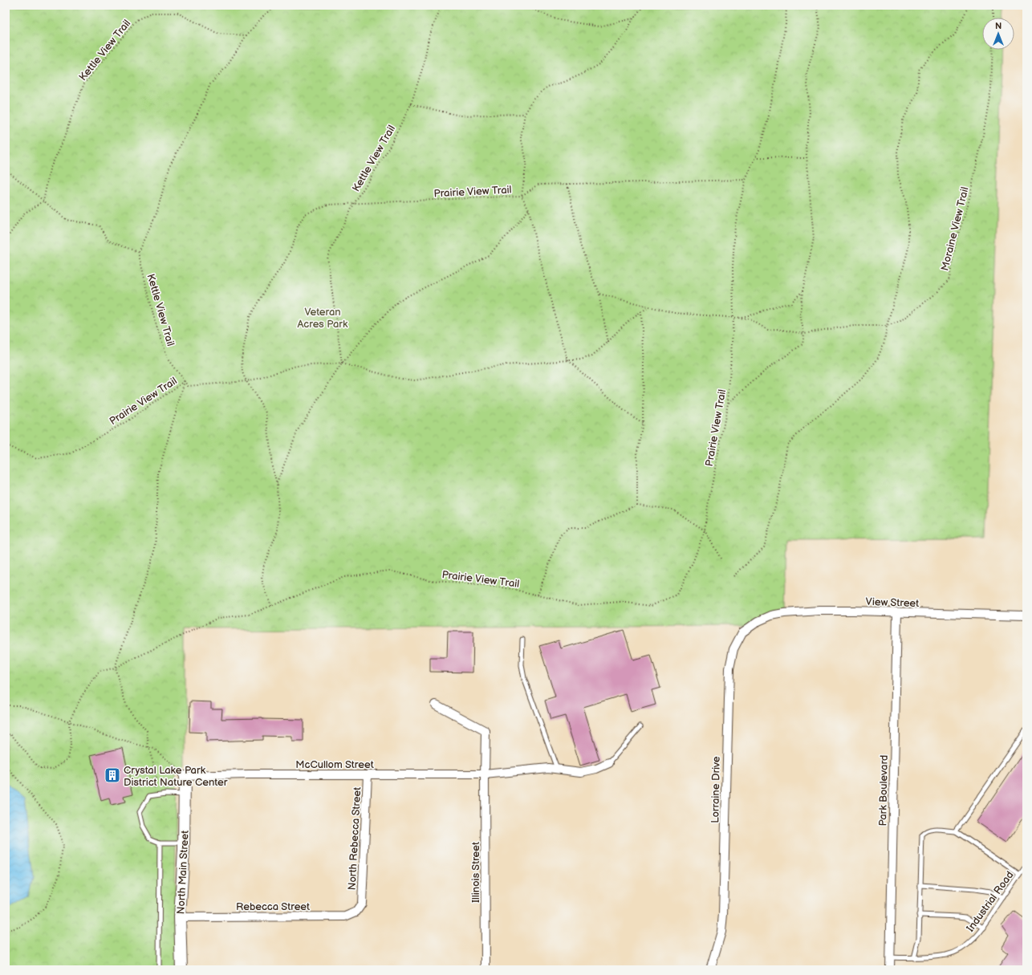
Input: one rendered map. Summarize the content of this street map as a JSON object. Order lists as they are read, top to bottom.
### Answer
{
  "streets": {
    "street": [
      "View Street",
      "McCullom Street",
      "Lorraine Drive",
      "Park Boulevard",
      "North Rebecca Street",
      "North Main Street",
      "Illinois Street",
      "Rebecca Street"
    ],
    "lane": ["Industrial Road"],
    "path": ["Kettle View Trail", "Prairie View Trail", "Moraine View Trail"]
  },
  "crossings": [
    ["Kettle View Trail", "Prairie View Trail"],
    ["Prairie View Trail", "Moraine View Trail"],
    ["View Street", "Lorraine Drive"],
    ["View Street", "Park Boulevard"],
    ["McCullom Street", "North Rebecca Street"],
    ["McCullom Street", "North Main Street"],
    ["McCullom Street", "Illinois Street"],
    ["Park Boulevard", "Industrial Road"],
    ["North Rebecca Street", "Rebecca Street"],
    ["North Main Street", "Rebecca Street"]
  ],
  "parks": ["Veteran Acres Park"],
  "places": {
    "building": ["Crystal Lake Park District Nature Center"]
  },
  "north": "top"
}
